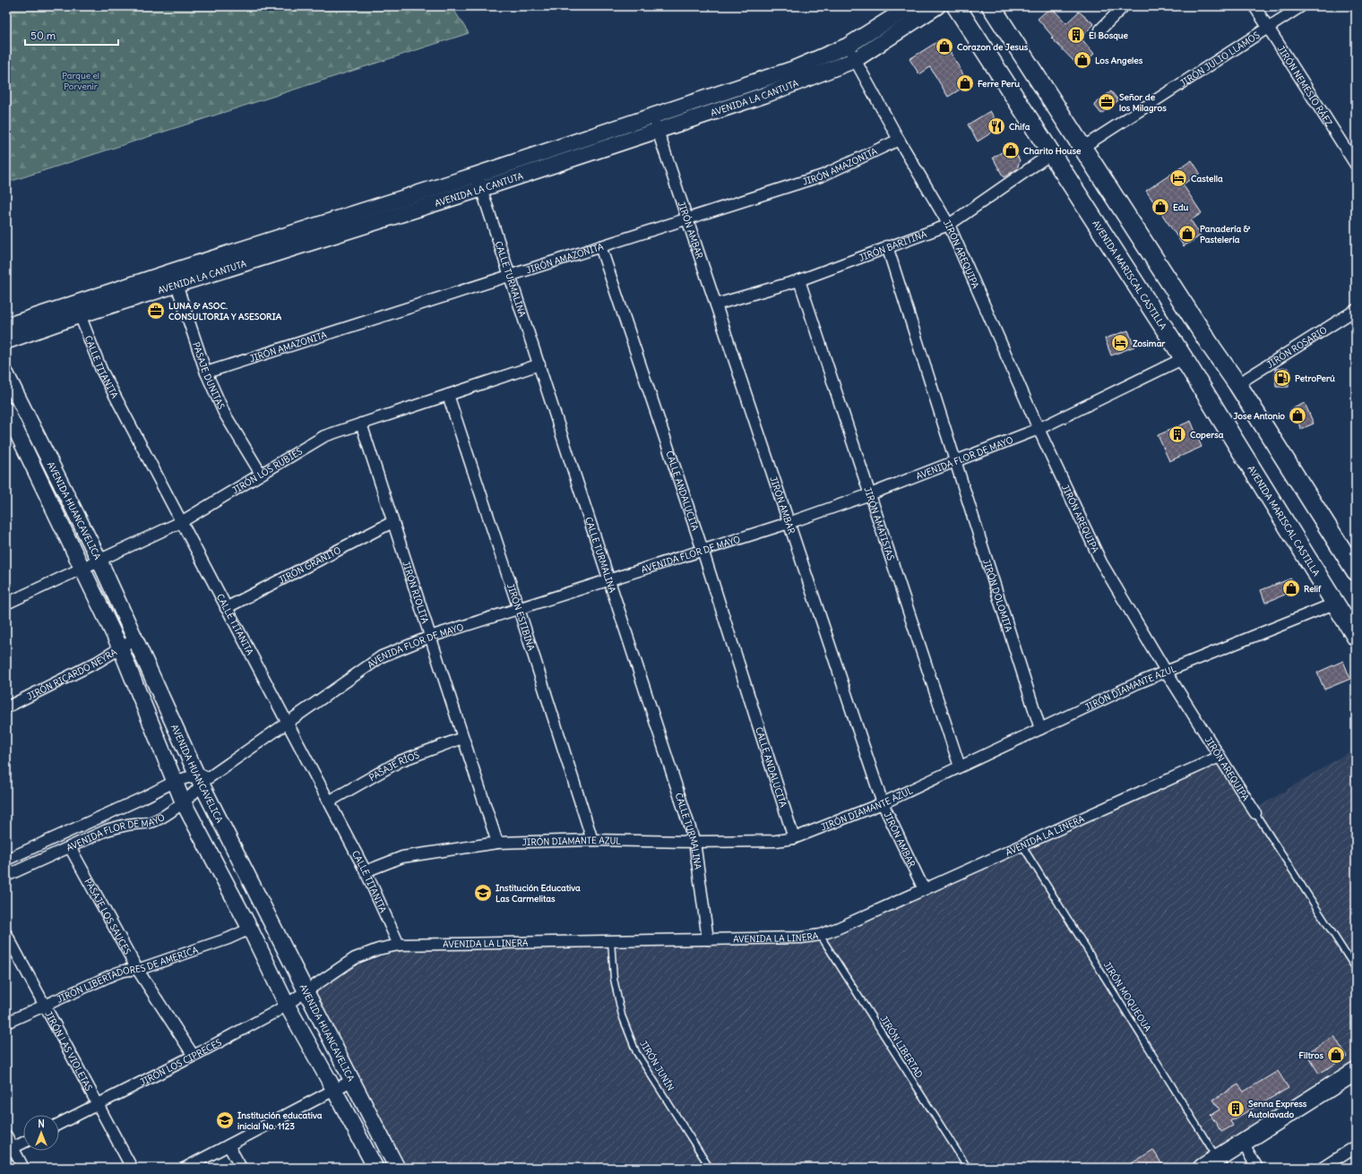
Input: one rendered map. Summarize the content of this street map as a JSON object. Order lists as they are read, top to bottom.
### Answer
{
  "streets": {
    "highway": ["AVENIDA MARISCAL CASTILLA"],
    "main road": ["AVENIDA LA CANTUTA", "AVENIDA HUANCAVELICA"],
    "street": [
      "JIRÓN JULIO LLAMOS",
      "JIRÓN NEMESIO RÁEZ",
      "JIRÓN AMAZONITA",
      "JIRÓN AMBAR",
      "JIRÓN BARITINA",
      "JIRÓN AREQUIPA",
      "CALLE TURMALINA",
      "JIRÓN ROSARIO",
      "CALLE TITANITA",
      "PASAJE DUNITAS",
      "AVENIDA FLOR DE MAYO",
      "JIRÓN LOS RUBÍES",
      "CALLE ANDALUCITA",
      "JIRÓN AMATISTAS",
      "JIRÓN GRANITO",
      "JIRÓN RIOLITA",
      "JIRÓN DOLOMITA",
      "JIRÓN ESTIBINA",
      "JIRÓN RICARDO NEYRA",
      "JIRÓN DIAMANTE AZUL",
      "PASAJE RÍOS",
      "AVENIDA LA LINERA",
      "PASAJE LOS SAUCES",
      "JIRÓN LIBERTADORES DE AMERICA",
      "JIRÓN LAS VIOLETAS",
      "JIRÓN LOS CIPRECES"
    ],
    "lane": ["JIRÓN MOQUEOUA", "JIRÓN LIBERTAD", "JIRÓN JUNÍN"]
  },
  "crossings": [
    ["JIRÓN JULIO LLAMOS", "JIRÓN NEMESIO RÁEZ"],
    ["AVENIDA LA CANTUTA", "JIRÓN AMBAR"],
    ["AVENIDA LA CANTUTA", "JIRÓN AREQUIPA"],
    ["AVENIDA LA CANTUTA", "CALLE TURMALINA"],
    ["AVENIDA LA CANTUTA", "CALLE TITANITA"],
    ["AVENIDA LA CANTUTA", "PASAJE DUNITAS"],
    ["JIRÓN AMAZONITA", "JIRÓN AMBAR"],
    ["JIRÓN AMAZONITA", "JIRÓN AREQUIPA"],
    ["JIRÓN AMAZONITA", "CALLE TURMALINA"],
    ["JIRÓN AMAZONITA", "PASAJE DUNITAS"],
    ["JIRÓN AMAZONITA", "CALLE ANDALUCITA"],
    ["JIRÓN AMBAR", "JIRÓN BARITINA"],
    ["JIRÓN AMBAR", "AVENIDA FLOR DE MAYO"],
    ["JIRÓN AMBAR", "JIRÓN DIAMANTE AZUL"],
    ["JIRÓN AMBAR", "AVENIDA LA LINERA"],
    ["JIRÓN BARITINA", "JIRÓN AREQUIPA"],
    ["JIRÓN BARITINA", "AVENIDA MARISCAL CASTILLA"],
    ["JIRÓN BARITINA", "JIRÓN AMATISTAS"],
    ["JIRÓN BARITINA", "JIRÓN DOLOMITA"],
    ["JIRÓN AREQUIPA", "AVENIDA FLOR DE MAYO"],
    ["JIRÓN AREQUIPA", "JIRÓN DIAMANTE AZUL"],
    ["JIRÓN AREQUIPA", "AVENIDA LA LINERA"],
    ["AVENIDA MARISCAL CASTILLA", "AVENIDA FLOR DE MAYO"],
    ["AVENIDA MARISCAL CASTILLA", "JIRÓN DIAMANTE AZUL"],
    ["CALLE TURMALINA", "AVENIDA FLOR DE MAYO"],
    ["CALLE TURMALINA", "JIRÓN LOS RUBÍES"],
    ["CALLE TURMALINA", "JIRÓN DIAMANTE AZUL"],
    ["CALLE TURMALINA", "AVENIDA LA LINERA"],
    ["CALLE TITANITA", "AVENIDA FLOR DE MAYO"],
    ["CALLE TITANITA", "JIRÓN LOS RUBÍES"],
    ["CALLE TITANITA", "JIRÓN GRANITO"],
    ["CALLE TITANITA", "JIRÓN DIAMANTE AZUL"],
    ["CALLE TITANITA", "PASAJE RÍOS"],
    ["CALLE TITANITA", "AVENIDA LA LINERA"],
    ["PASAJE DUNITAS", "JIRÓN LOS RUBÍES"],
    ["AVENIDA FLOR DE MAYO", "CALLE ANDALUCITA"],
    ["AVENIDA FLOR DE MAYO", "AVENIDA HUANCAVELICA"],
    ["AVENIDA FLOR DE MAYO", "JIRÓN AMATISTAS"],
    ["AVENIDA FLOR DE MAYO", "JIRÓN RIOLITA"],
    ["AVENIDA FLOR DE MAYO", "JIRÓN DOLOMITA"],
    ["AVENIDA FLOR DE MAYO", "JIRÓN ESTIBINA"],
    ["AVENIDA FLOR DE MAYO", "PASAJE LOS SAUCES"],
    ["JIRÓN LOS RUBÍES", "AVENIDA HUANCAVELICA"],
    ["JIRÓN LOS RUBÍES", "JIRÓN RIOLITA"],
    ["JIRÓN LOS RUBÍES", "JIRÓN ESTIBINA"],
    ["CALLE ANDALUCITA", "JIRÓN DIAMANTE AZUL"],
    ["AVENIDA HUANCAVELICA", "JIRÓN RICARDO NEYRA"],
    ["AVENIDA HUANCAVELICA", "AVENIDA LA LINERA"],
    ["AVENIDA HUANCAVELICA", "JIRÓN LIBERTADORES DE AMERICA"],
    ["AVENIDA HUANCAVELICA", "JIRÓN LOS CIPRECES"],
    ["JIRÓN AMATISTAS", "JIRÓN DIAMANTE AZUL"],
    ["JIRÓN GRANITO", "JIRÓN RIOLITA"],
    ["JIRÓN RIOLITA", "JIRÓN DIAMANTE AZUL"],
    ["JIRÓN RIOLITA", "PASAJE RÍOS"],
    ["JIRÓN DOLOMITA", "JIRÓN DIAMANTE AZUL"],
    ["JIRÓN ESTIBINA", "JIRÓN DIAMANTE AZUL"],
    ["AVENIDA LA LINERA", "JIRÓN MOQUEOUA"],
    ["AVENIDA LA LINERA", "JIRÓN LIBERTAD"],
    ["AVENIDA LA LINERA", "JIRÓN LOS CIPRECES"],
    ["AVENIDA LA LINERA", "JIRÓN JUNÍN"],
    ["PASAJE LOS SAUCES", "JIRÓN LIBERTADORES DE AMERICA"],
    ["PASAJE LOS SAUCES", "JIRÓN LOS CIPRECES"],
    ["JIRÓN LIBERTADORES DE AMERICA", "JIRÓN LAS VIOLETAS"],
    ["JIRÓN LAS VIOLETAS", "JIRÓN LOS CIPRECES"]
  ],
  "parks": ["Parque el Porvenir"],
  "places": {
    "building": ["El Bosque", "Copersa", "Senna Express Autolavado"],
    "shop": [
      "Corazon de Jesus",
      "Los Angeles",
      "Ferre Peru",
      "Charito House",
      "Edu",
      "Panadería & Pastelería",
      "Jose Antonio",
      "Relif",
      "Filtros"
    ],
    "office": ["Señor de los Milagros", "LUNA & ASOC. CONSULTORIA Y ASESORIA"],
    "restaurant": ["Chifa"],
    "hotel": ["Castella", "Zosimar"],
    "fuel station": ["PetroPerú"],
    "school or university": ["Institución Educativa Las Carmelitas", "Institución educativa inicial No. 1123"]
  },
  "scale_bar": "50 m",
  "north": "top"
}
